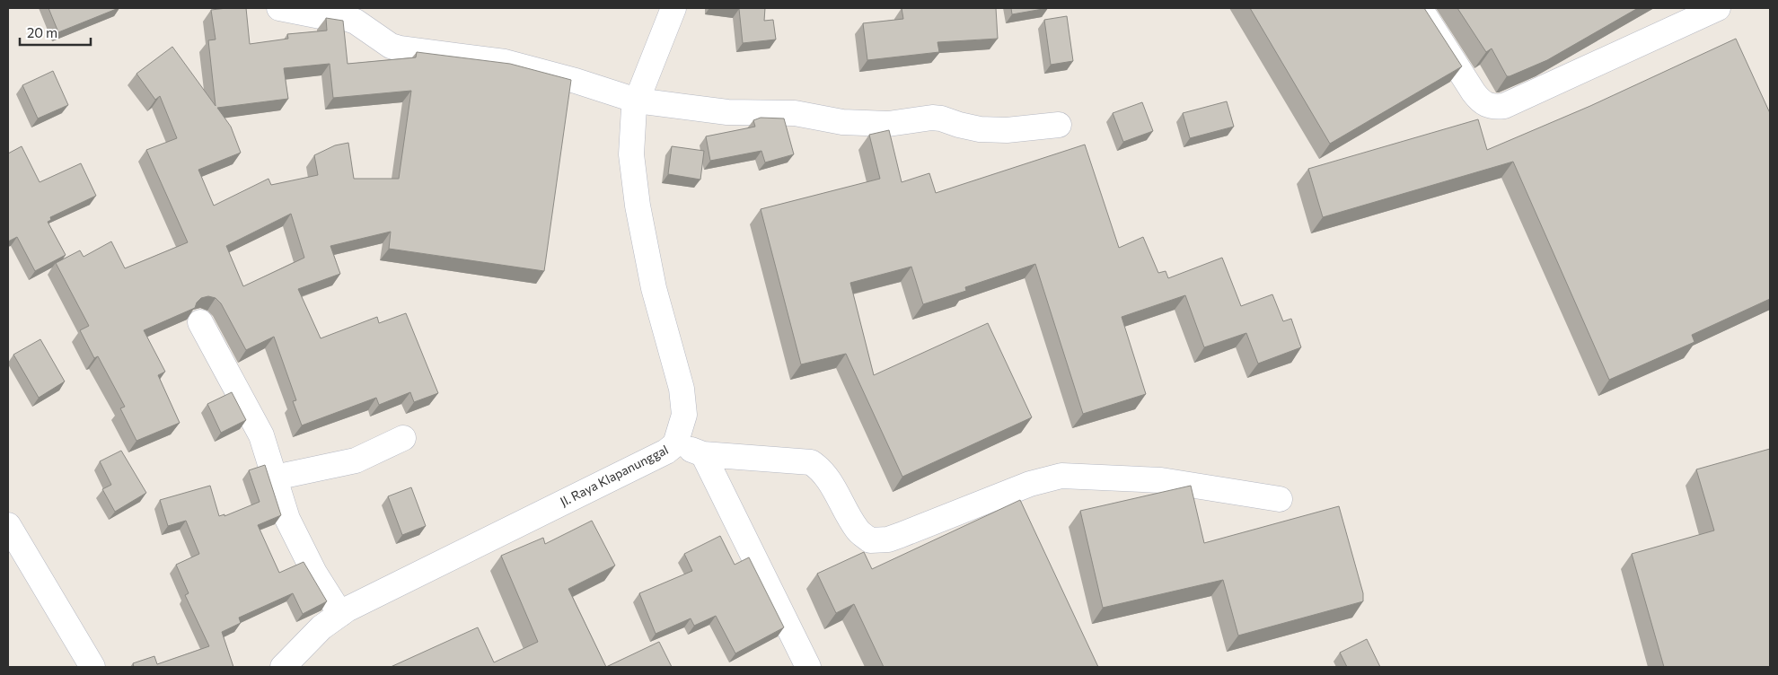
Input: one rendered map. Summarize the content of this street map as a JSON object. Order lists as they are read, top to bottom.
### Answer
{
  "streets": {
    "street": ["Jl. Raya Klapanunggal"]
  },
  "scale_bar": "20 m"
}
